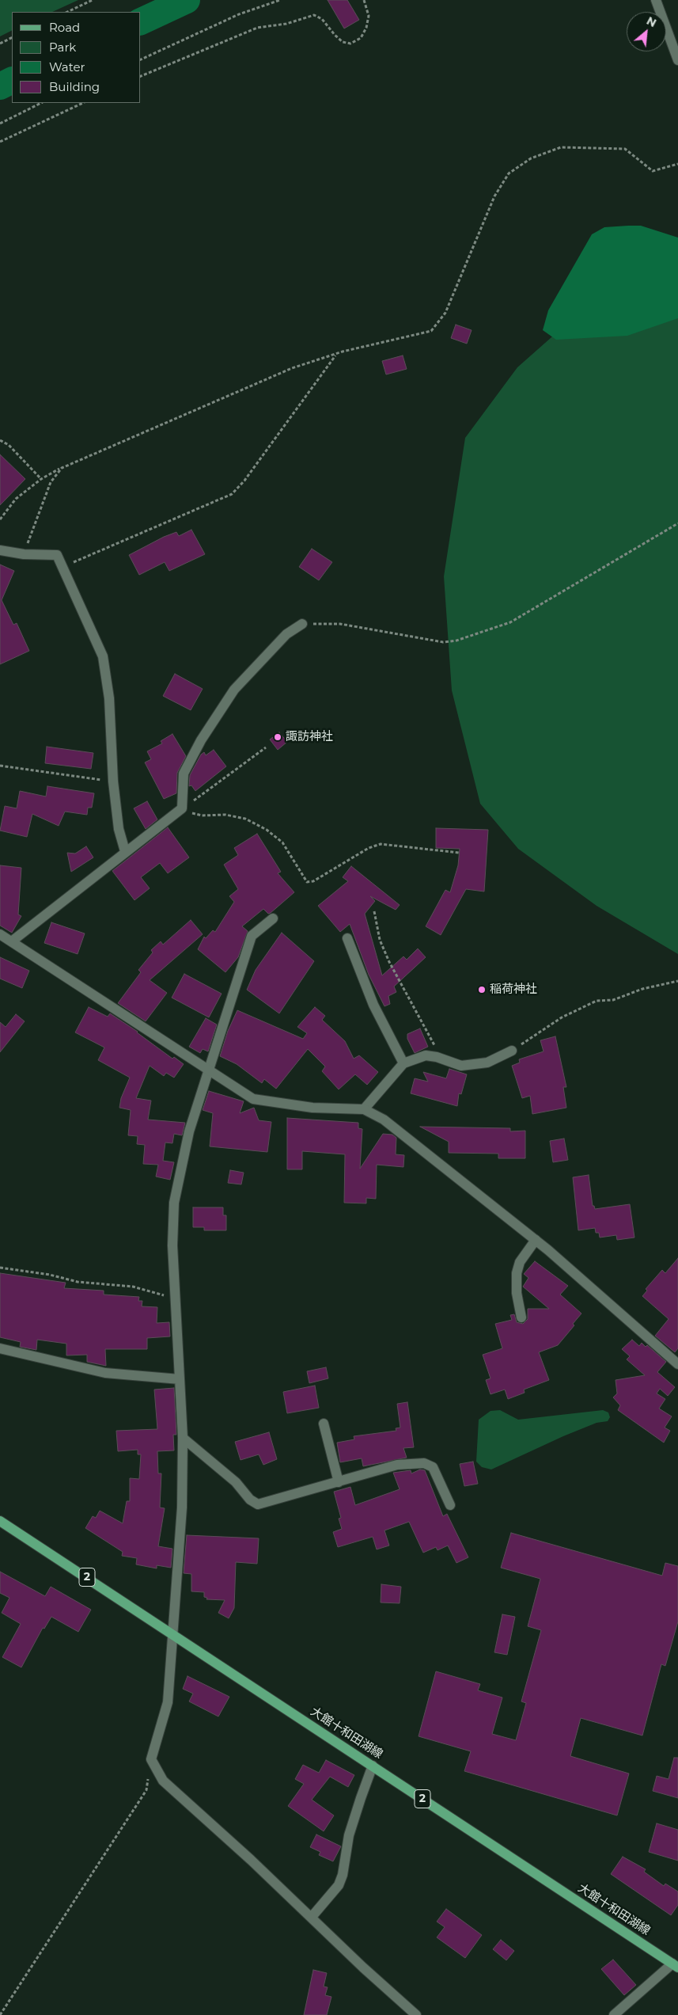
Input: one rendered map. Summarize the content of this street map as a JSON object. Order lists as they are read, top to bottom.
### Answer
{
  "streets": {
    "main road": ["2", "大館十和田湖線"]
  },
  "places": ["諏訪神社", "稲荷神社"],
  "legend": [
    "Road",
    "Park",
    "Water",
    "Building"
  ],
  "north": "top right"
}
